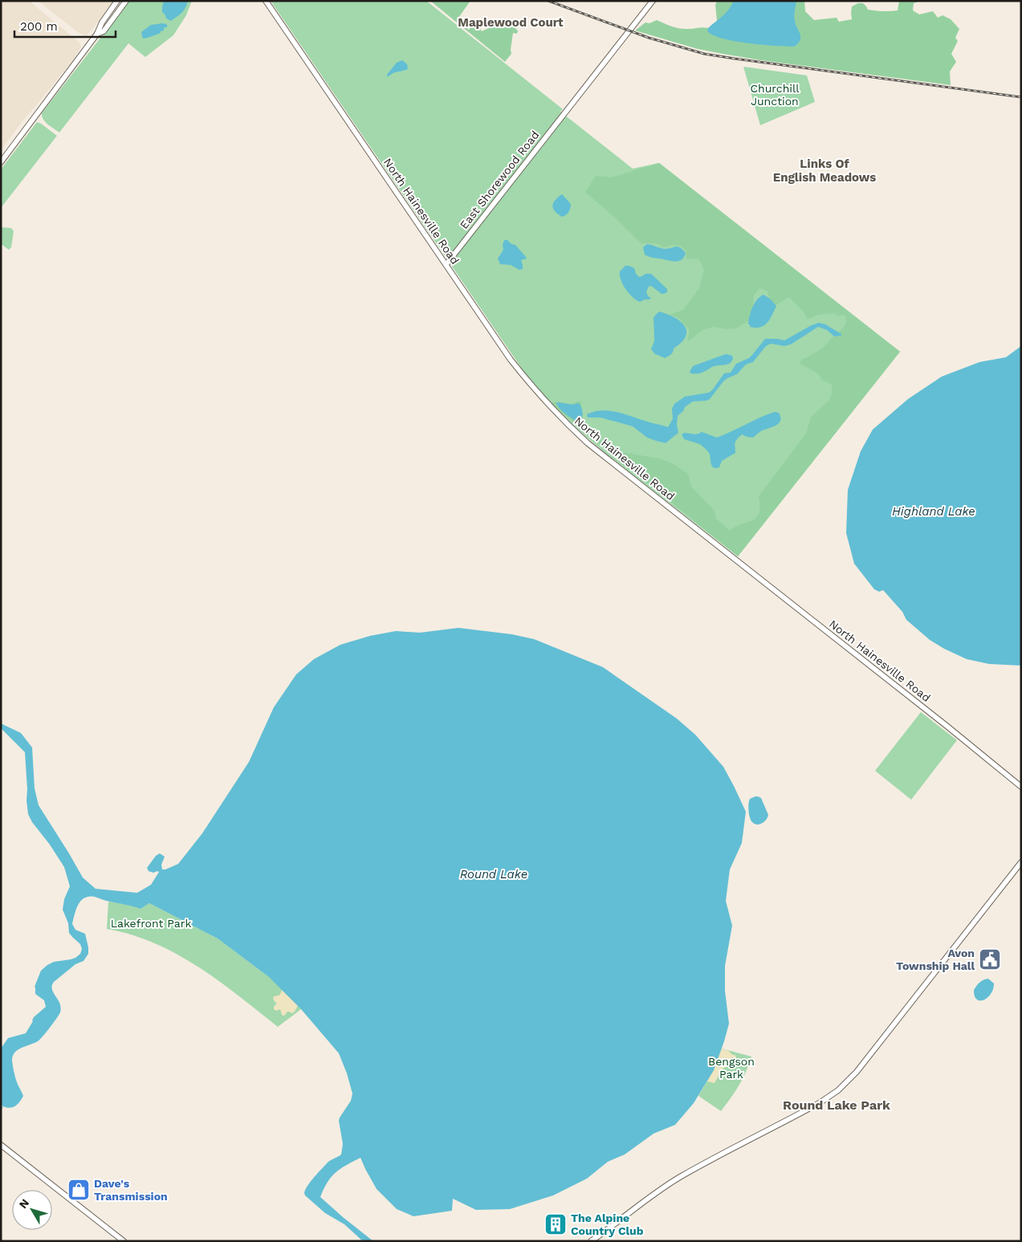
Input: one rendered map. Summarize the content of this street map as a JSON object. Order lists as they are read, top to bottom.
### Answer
{
  "streets": {
    "main road": ["East Shorewood Road", "North Hainesville Road"]
  },
  "crossings": [
    ["East Shorewood Road", "North Hainesville Road"]
  ],
  "districts": ["Maplewood Court", "Links Of English Meadows", "Round Lake Park"],
  "water": ["Highland Lake", "Round Lake"],
  "parks": ["Churchill Junction", "Lakefront Park", "Bengson Park"],
  "places": {
    "public building": ["Avon Township Hall"],
    "shop": ["Dave's Transmission"],
    "building": ["The Alpine Country Club"]
  },
  "scale_bar": "200 m",
  "north": "top left"
}
